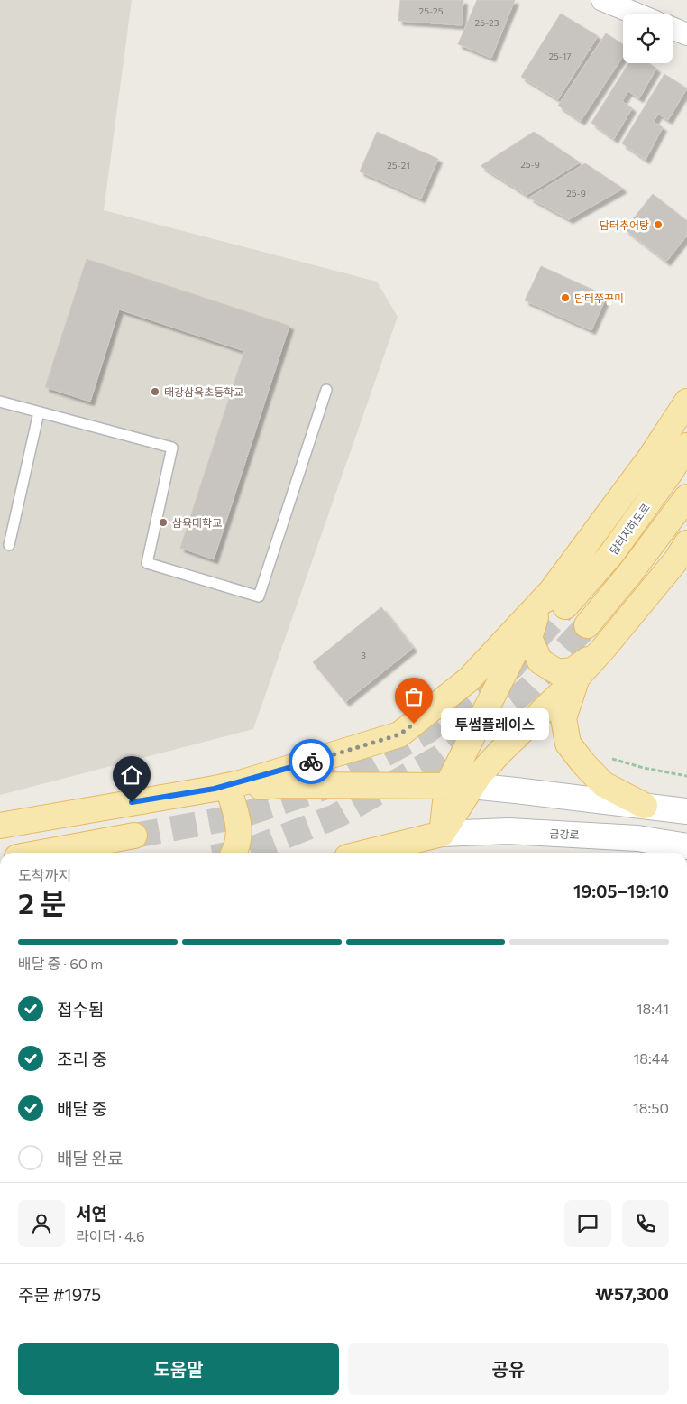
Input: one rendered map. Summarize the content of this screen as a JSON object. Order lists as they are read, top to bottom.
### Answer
{
  "streets": {
    "main road": ["담터지하도로", "금강로"]
  },
  "places": [
    "담터추어탕",
    "담터쭈꾸미",
    "태강삼육초등학교",
    "삼육대학교",
    "투썸플레이스"
  ],
  "house_numbers": [
    "25-25",
    "25-23",
    "25-17",
    "25-9",
    "25-21",
    "25-9",
    "3"
  ],
  "page": {
    "bubble": "투썸플레이스",
    "heading": ["2 분", "도착까지", "19:05–19:10"],
    "panel": [
      "서연",
      "라이더 · 4.6",
      "주문 #1975",
      "₩57,300"
    ],
    "bar": "배달 중 · 60 m",
    "list": [
      ["접수됨", "18:41"],
      ["조리 중", "18:44"],
      ["배달 중", "18:50"],
      "배달 완료"
    ],
    "buttons": ["도움말", "공유"]
  }
}
